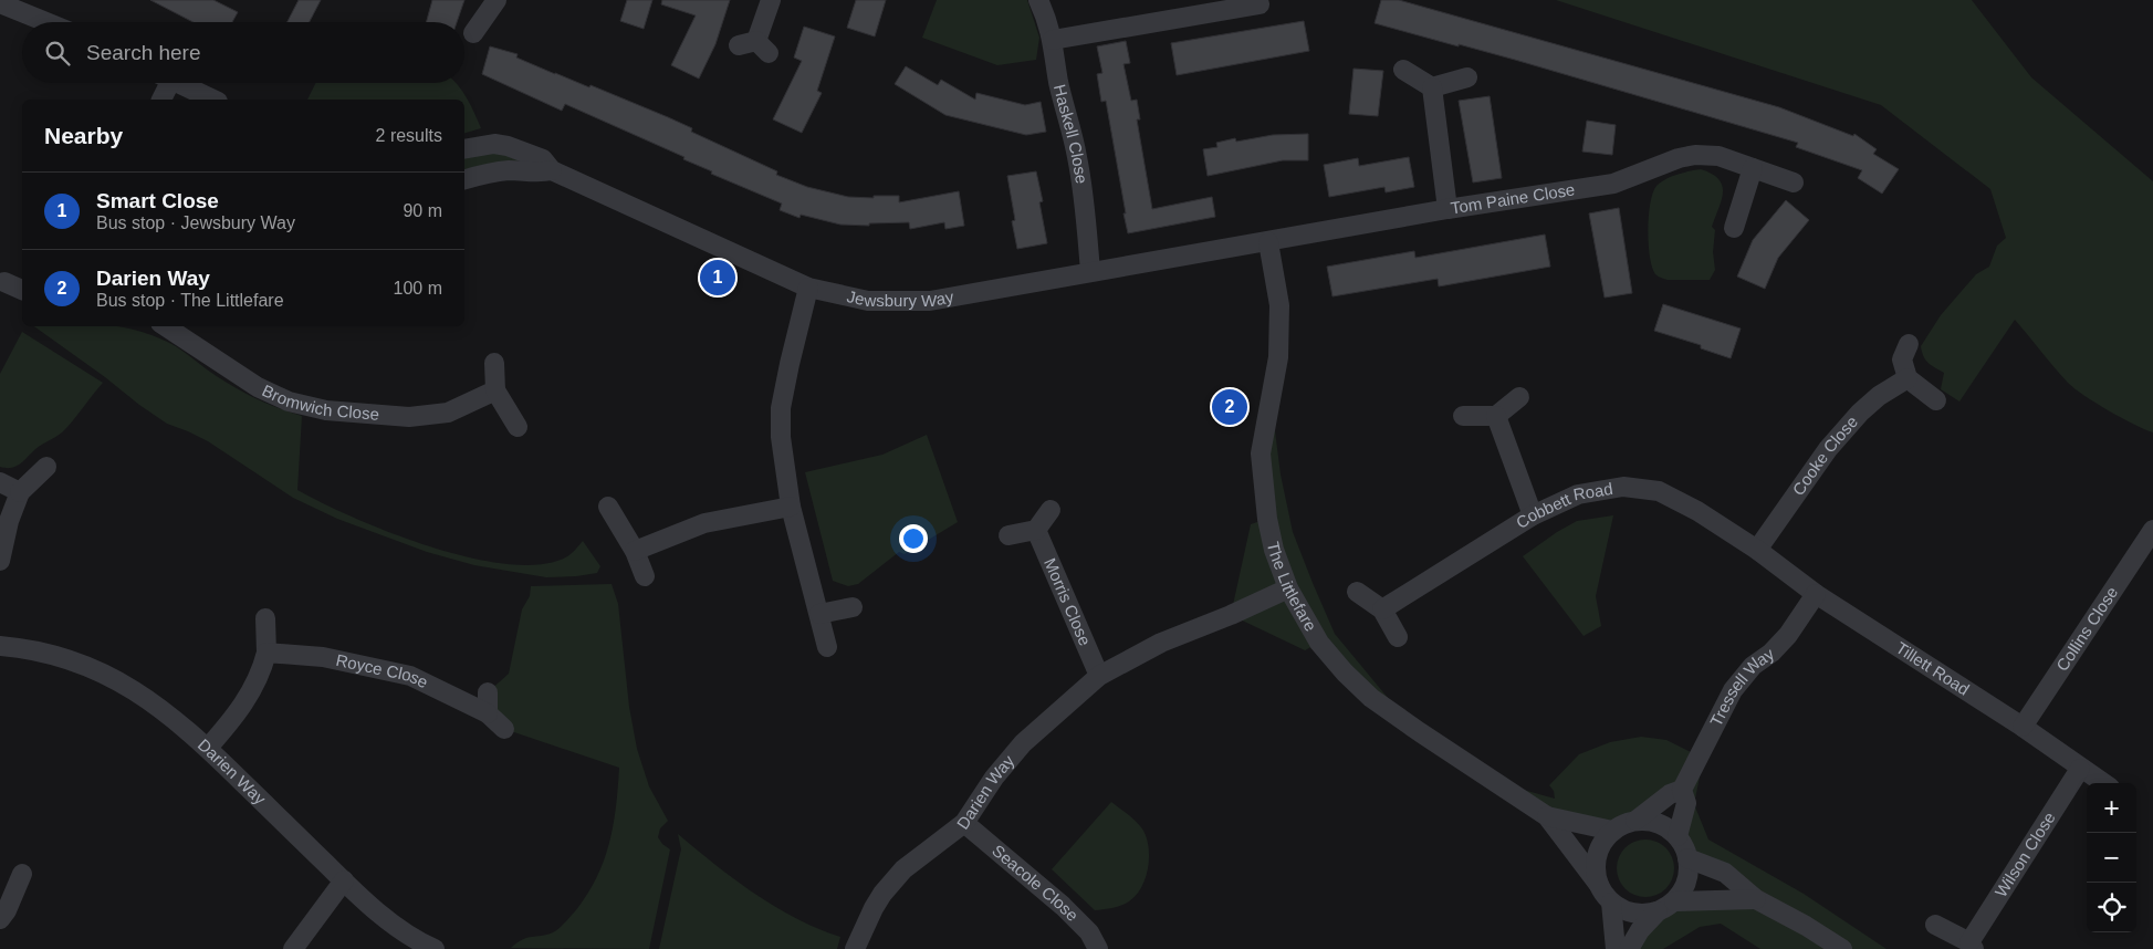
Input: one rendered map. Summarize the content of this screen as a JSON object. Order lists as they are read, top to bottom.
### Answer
{
  "streets": {
    "street": [
      "Haskell Close",
      "Tom Paine Close",
      "Jewsbury Way",
      "Bromwich Close",
      "Cooke Close",
      "Cobbett Road",
      "The Littlefare",
      "Morris Close",
      "Collins Close",
      "Tillett Road",
      "Royce Close",
      "Tressell Way",
      "Darien Way",
      "Wilson Close",
      "Seacole Close"
    ]
  },
  "crossings": [
    ["Haskell Close", "Jewsbury Way"],
    ["Tom Paine Close", "Jewsbury Way"],
    ["Tom Paine Close", "The Littlefare"],
    ["Jewsbury Way", "The Littlefare"],
    ["Cooke Close", "Cobbett Road"],
    ["Cooke Close", "Tillett Road"],
    ["Cobbett Road", "Tillett Road"],
    ["The Littlefare", "Tressell Way"],
    ["The Littlefare", "Darien Way"],
    ["Morris Close", "Darien Way"],
    ["Collins Close", "Tillett Road"],
    ["Tillett Road", "Tressell Way"],
    ["Tillett Road", "Wilson Close"],
    ["Darien Way", "Seacole Close"]
  ],
  "page": {
    "search": "Search here",
    "heading": ["Nearby", "2 results"],
    "list": [
      {
        "mark": "1",
        "name": "Smart Close",
        "note": "Bus stop · Jewsbury Way",
        "value": "90 m"
      },
      {
        "mark": "2",
        "name": "Darien Way",
        "note": "Bus stop · The Littlefare",
        "value": "100 m"
      }
    ],
    "pins": ["1", "2"],
    "map_buttons": ["+", "−"]
  }
}
